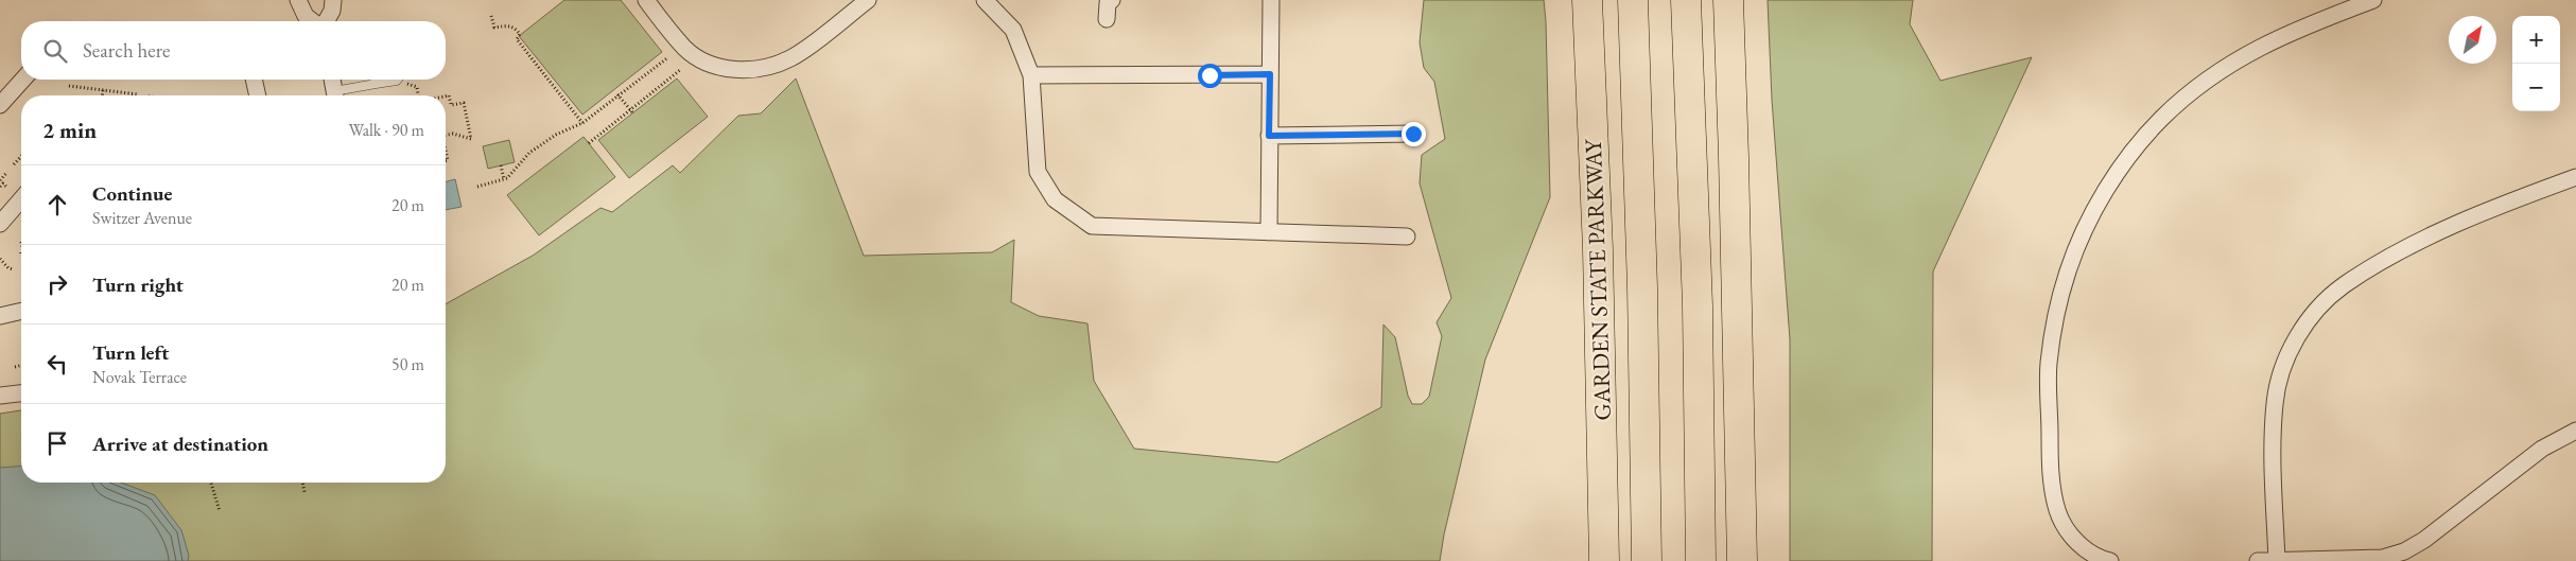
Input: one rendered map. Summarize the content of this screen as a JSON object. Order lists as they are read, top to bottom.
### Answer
{
  "streets": {
    "highway": ["GARDEN STATE PARKWAY"]
  },
  "north": "top right",
  "page": {
    "map_buttons": ["+", "−"],
    "search": "Search here",
    "heading": ["2 min", "Walk · 90 m"],
    "list": [
      ["Continue", "Switzer Avenue", "20 m"],
      ["Turn right", "20 m"],
      ["Turn left", "Novak Terrace", "50 m"],
      "Arrive at destination"
    ]
  }
}
